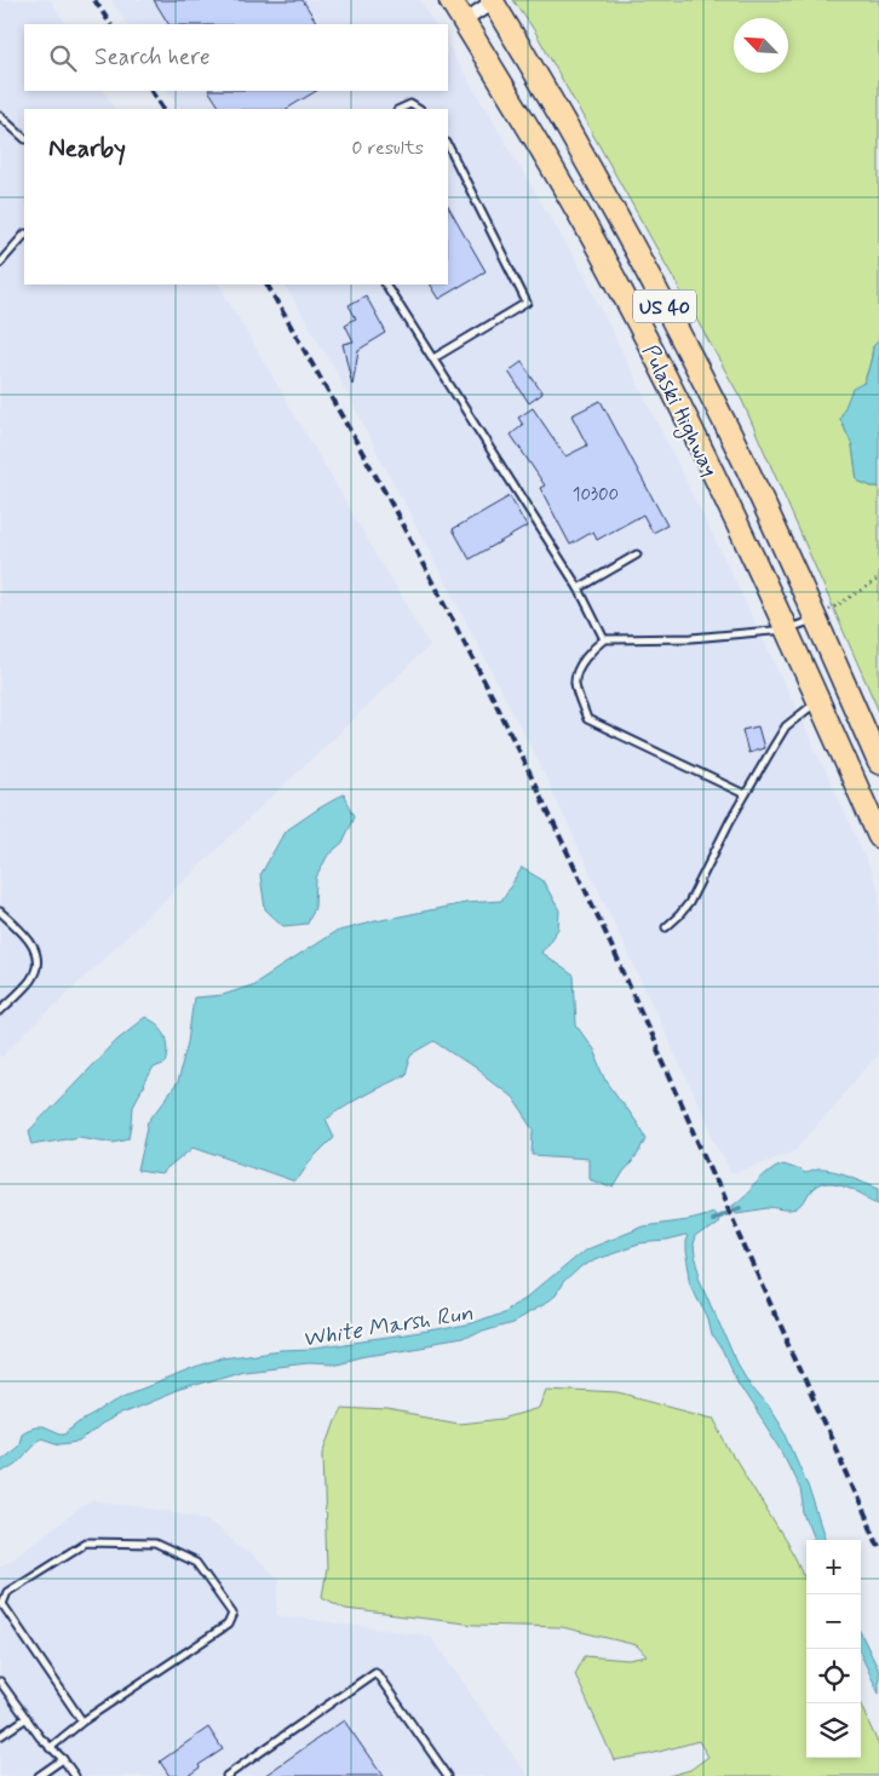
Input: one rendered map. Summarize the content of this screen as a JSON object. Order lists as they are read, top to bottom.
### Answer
{
  "streets": {
    "highway": ["US 40", "Pulaski Highway"]
  },
  "water": ["White Marsh Run"],
  "house_numbers": ["10300"],
  "north": "top left",
  "page": {
    "search": "Search here",
    "heading": ["Nearby", "0 results"],
    "map_buttons": ["+", "−"]
  }
}
